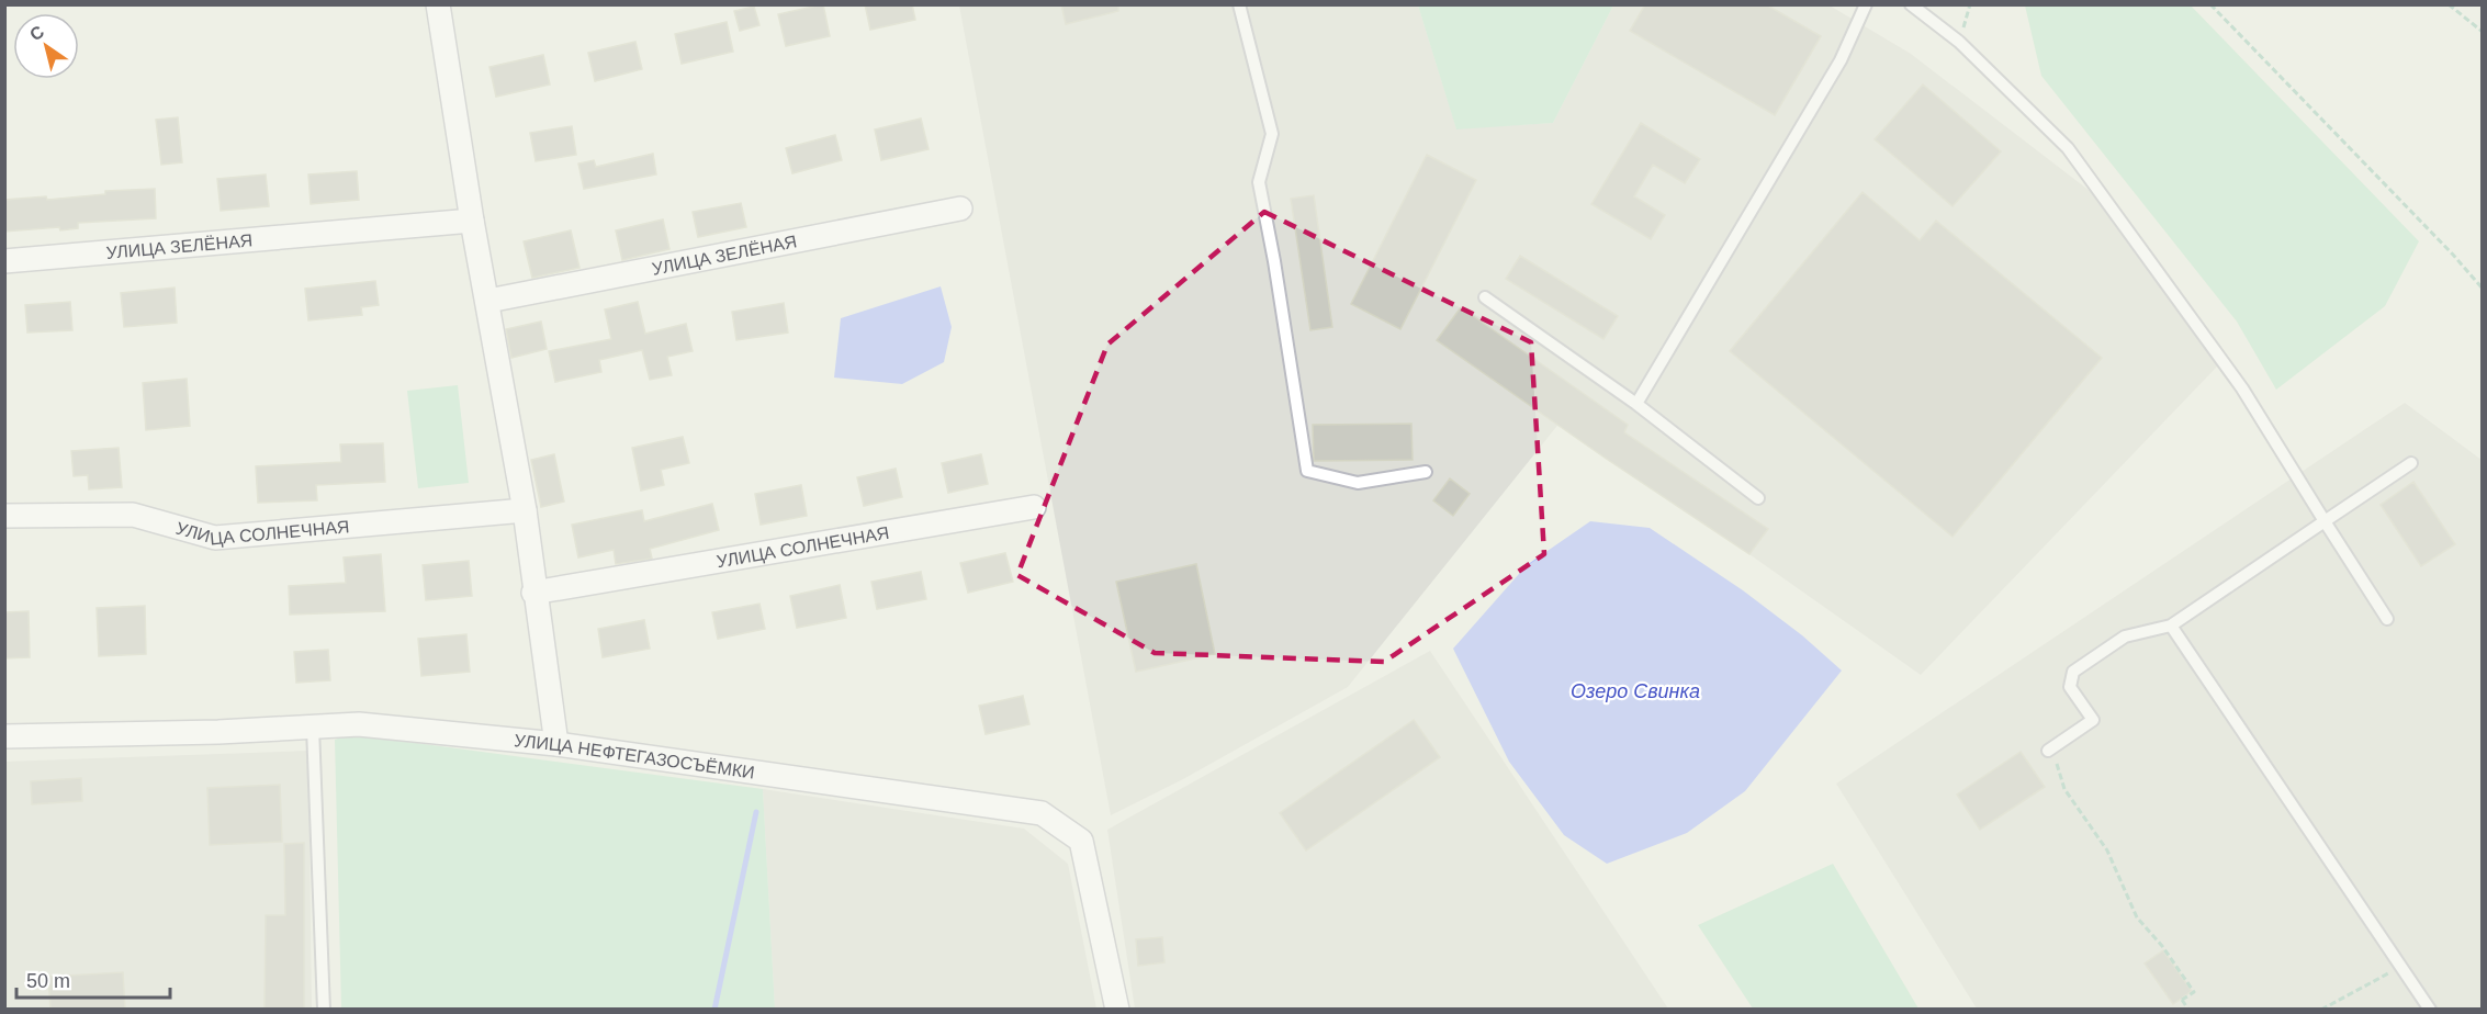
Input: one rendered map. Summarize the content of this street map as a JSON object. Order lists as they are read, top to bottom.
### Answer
{
  "streets": {
    "street": ["УЛИЦА ЗЕЛЁНАЯ", "УЛИЦА СОЛНЕЧНАЯ", "УЛИЦА НЕФТЕГАЗОСЪЁМКИ"]
  },
  "water": ["Озеро Свинка"],
  "scale_bar": "50 m",
  "north": "top left"
}
